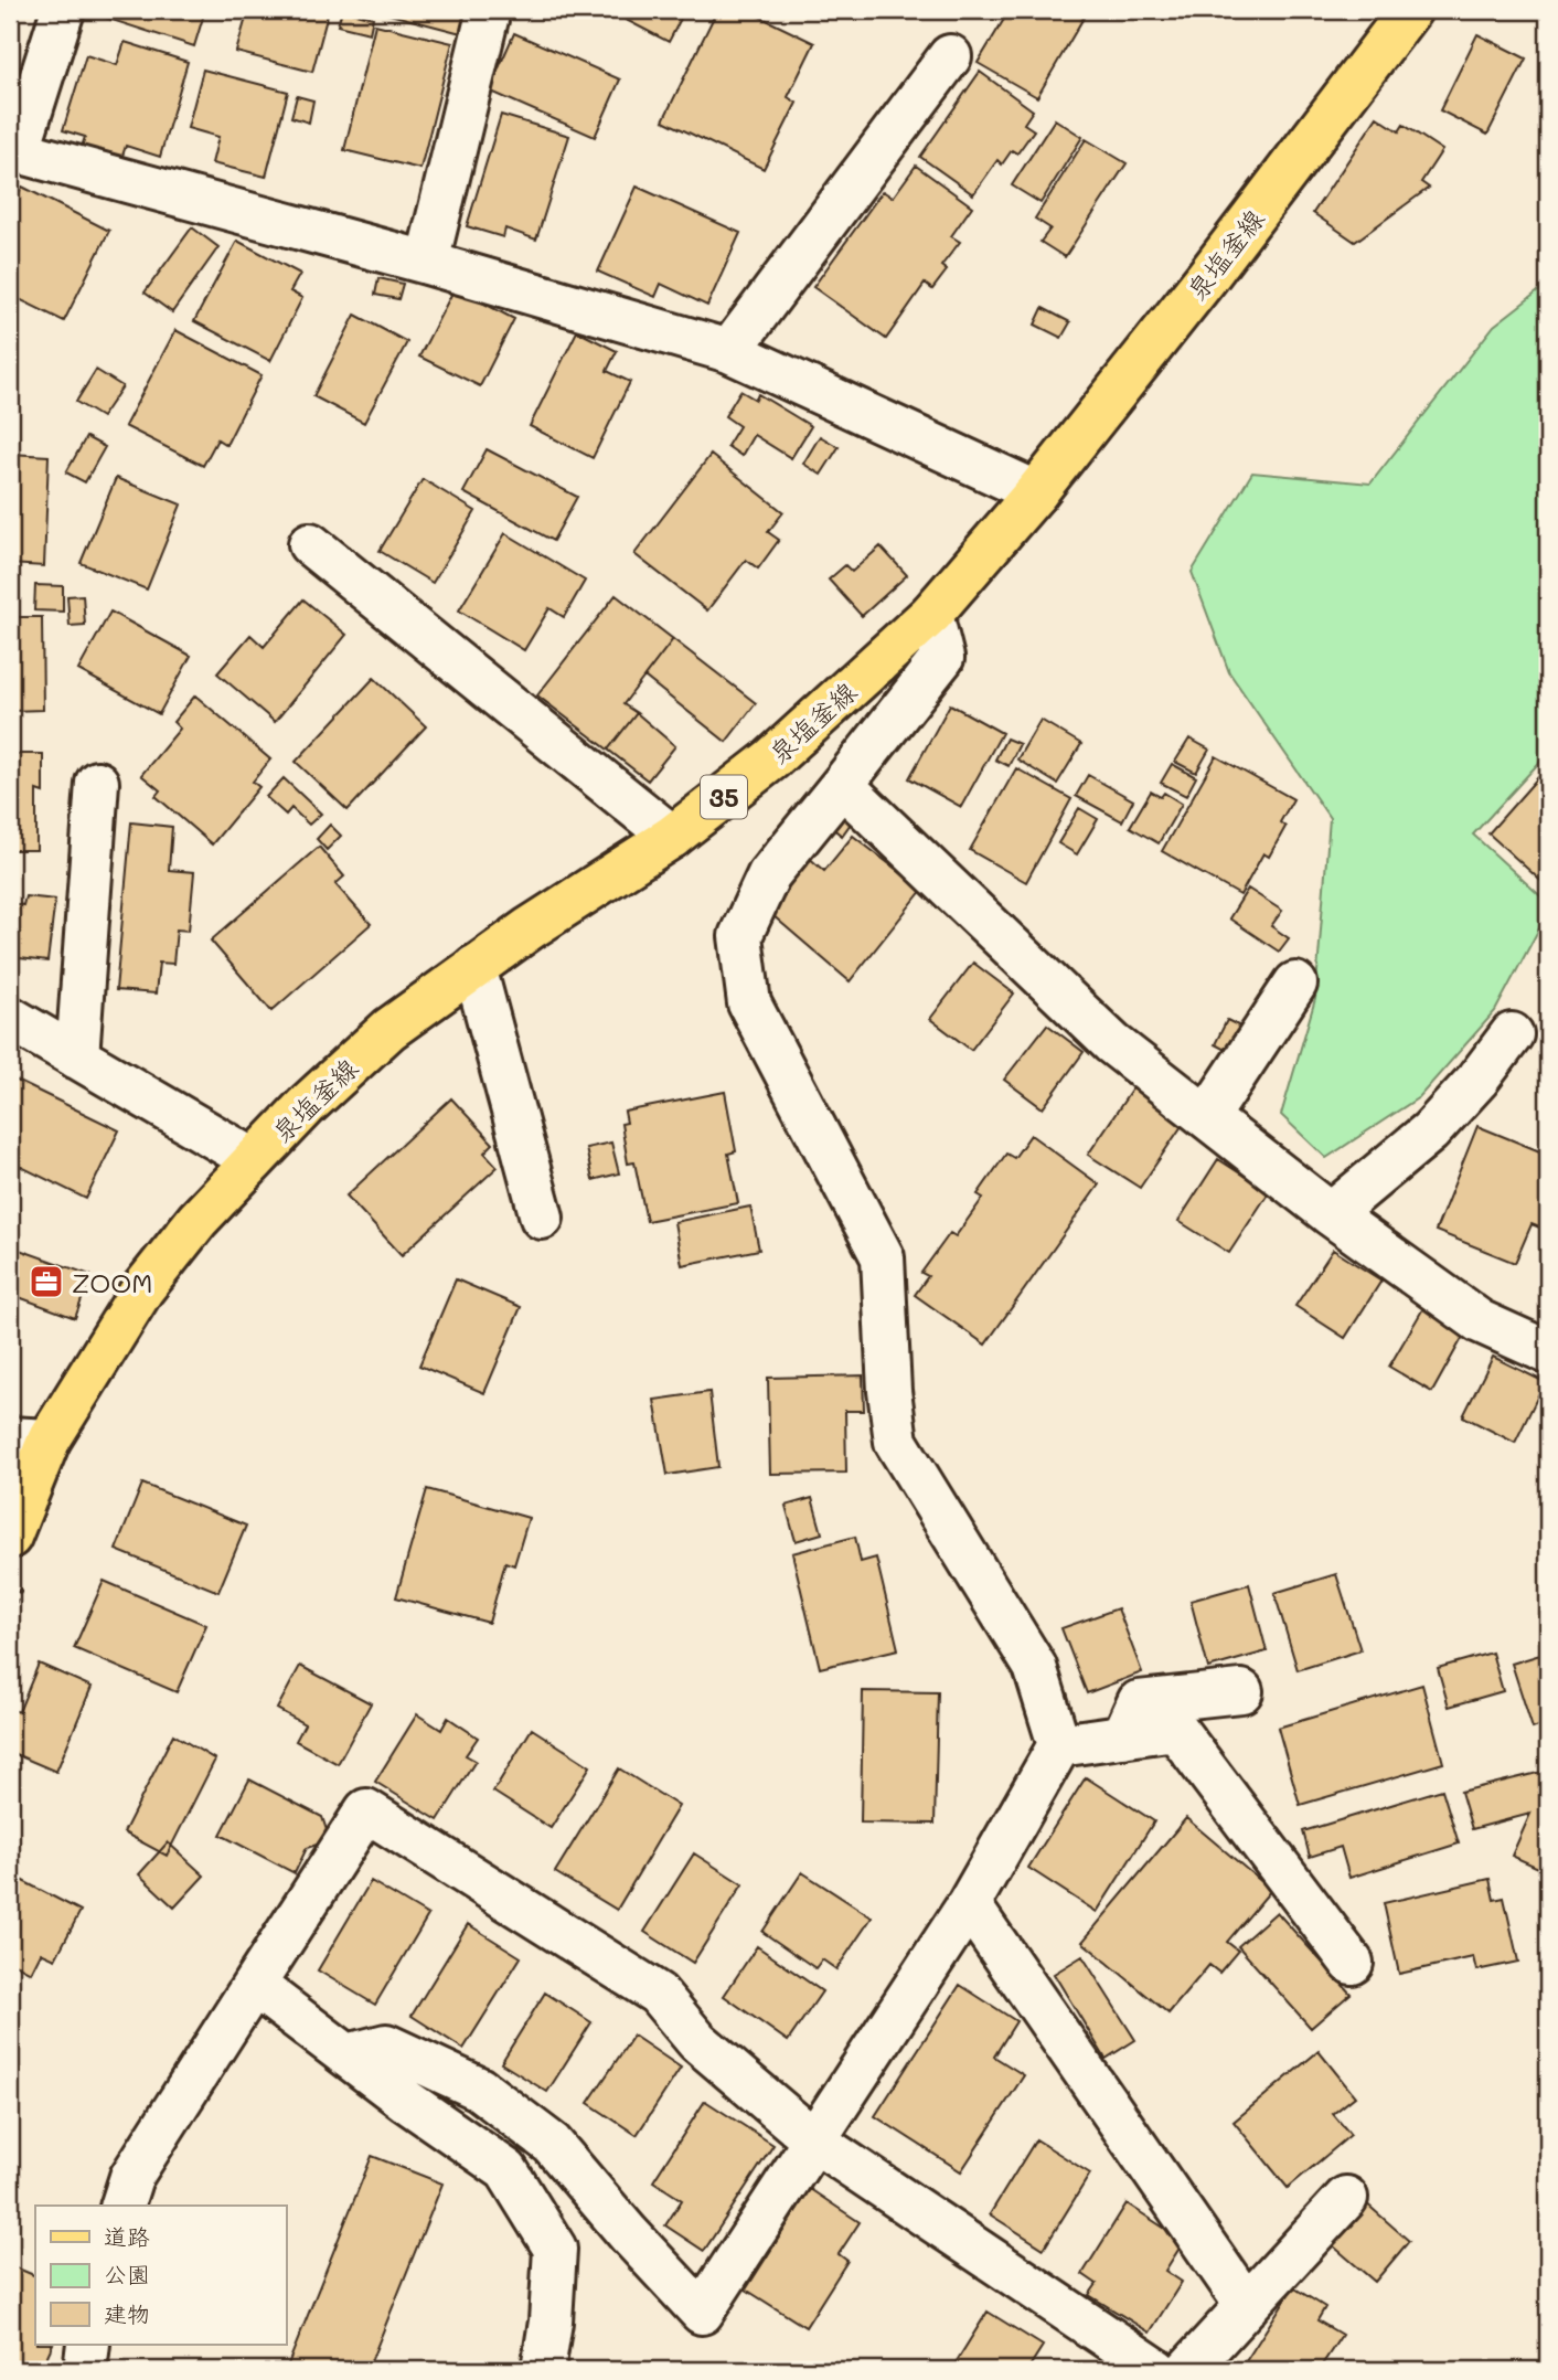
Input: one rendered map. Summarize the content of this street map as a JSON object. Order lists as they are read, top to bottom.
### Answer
{
  "streets": {
    "main road": ["泉塩釜線", "35"]
  },
  "places": {
    "office": ["ZOOM"]
  },
  "legend": ["道路", "公園", "建物"]
}
